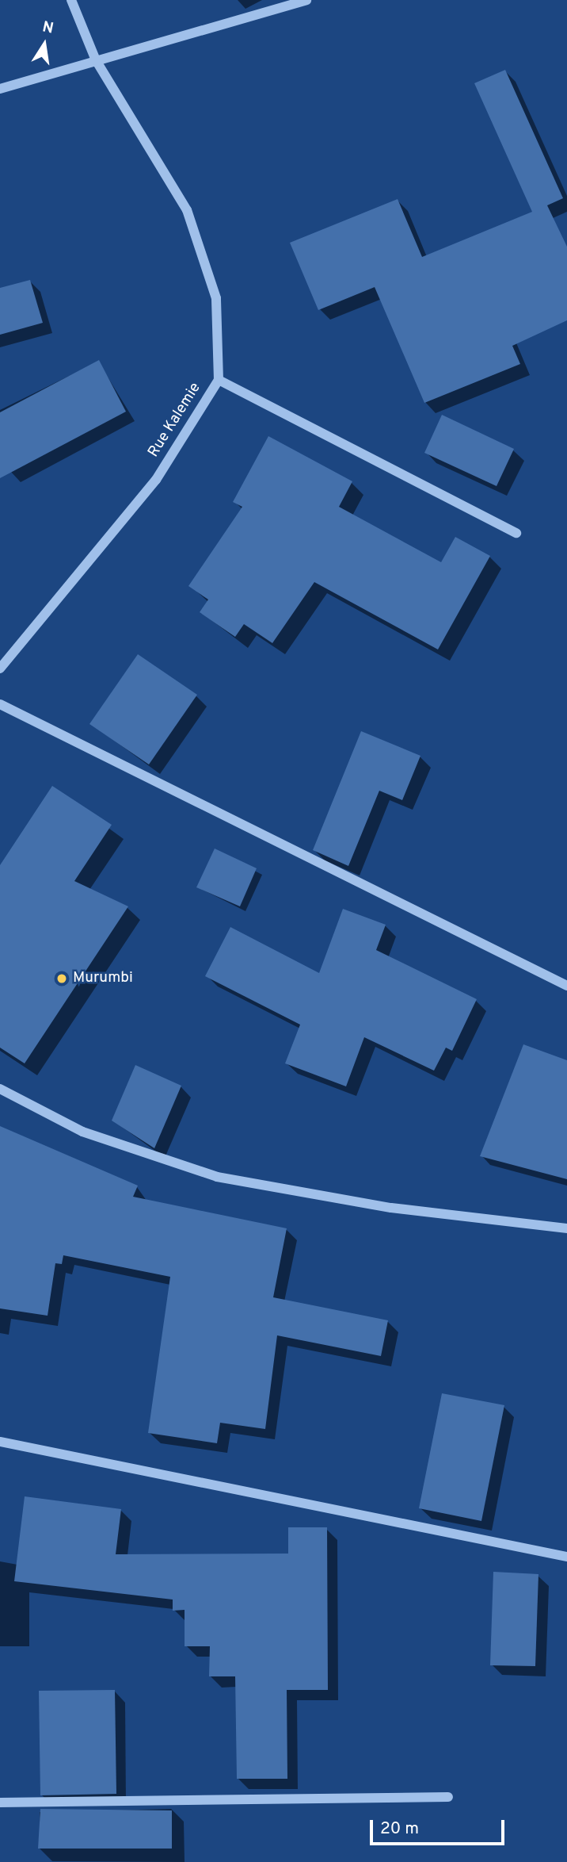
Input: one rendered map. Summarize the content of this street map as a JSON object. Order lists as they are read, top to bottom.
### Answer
{
  "streets": {
    "street": ["Rue Kalemie"]
  },
  "places": ["Murumbi"],
  "scale_bar": "20 m",
  "north": "top"
}
